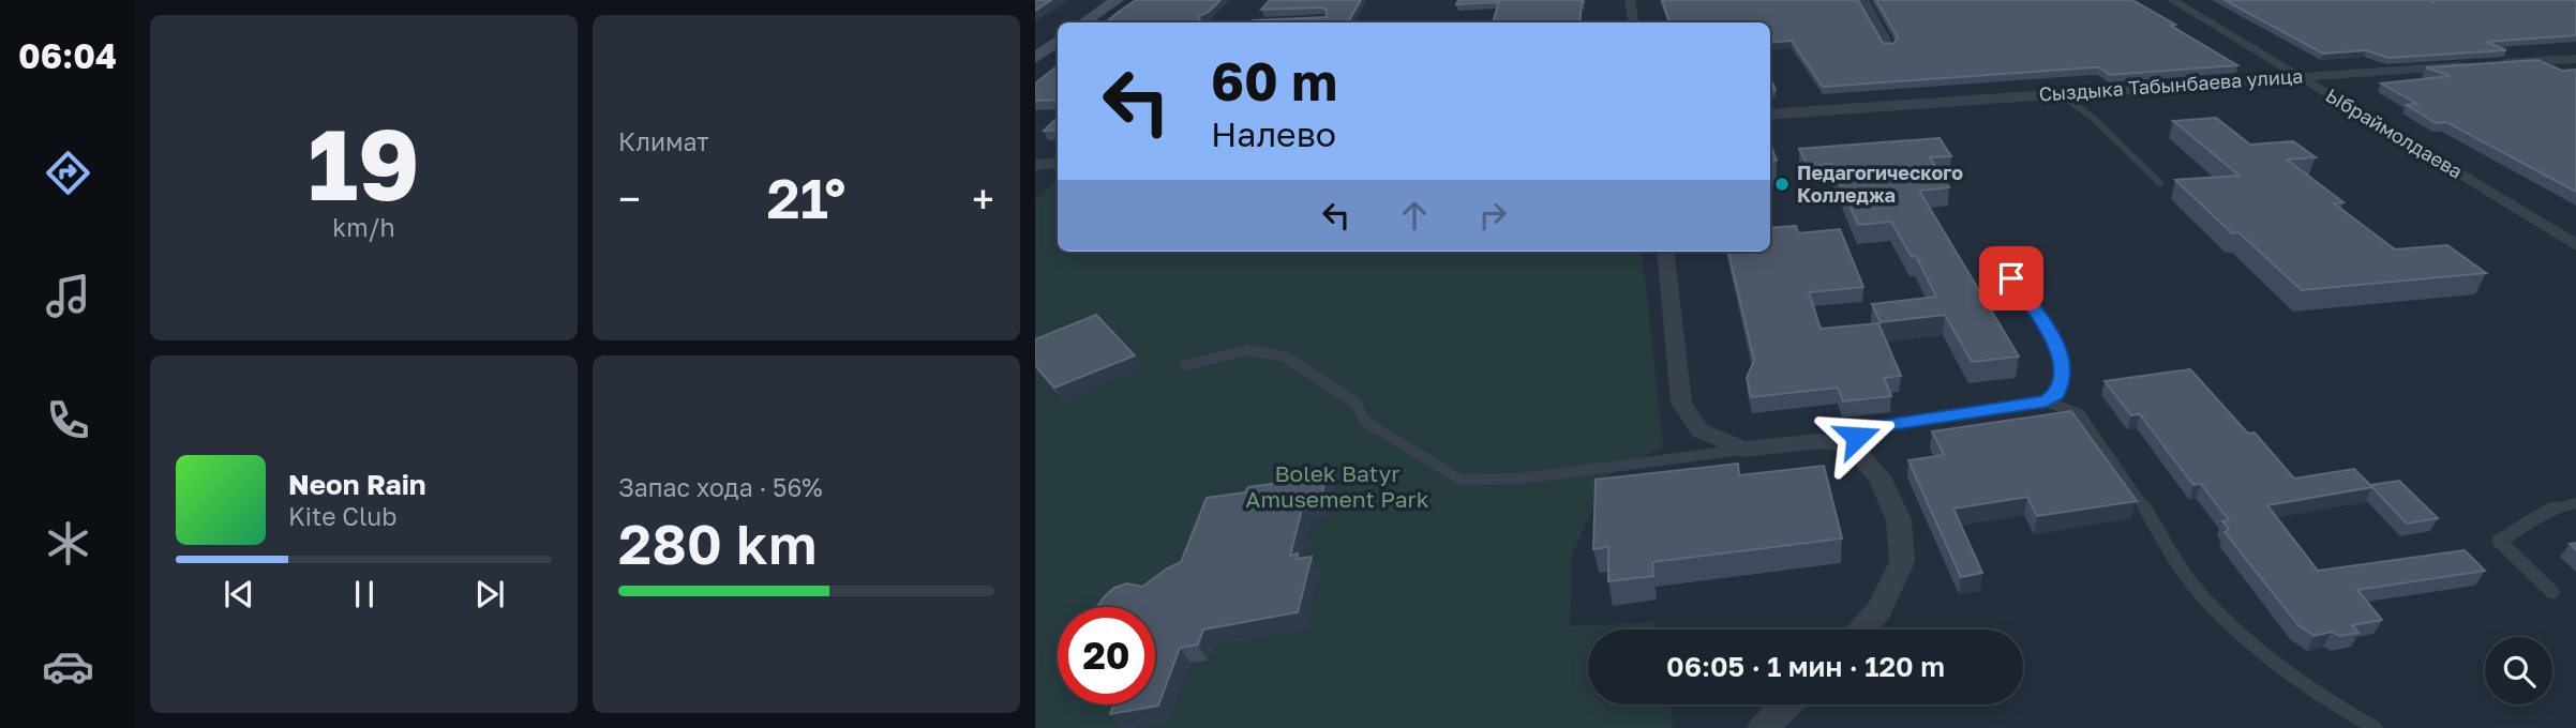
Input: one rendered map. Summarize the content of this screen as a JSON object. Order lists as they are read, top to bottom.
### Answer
{
  "streets": {
    "street": ["Сыздыка Табынбаева улица", "Ыбраймолдаева"]
  },
  "crossings": [
    ["Сыздыка Табынбаева улица", "Ыбраймолдаева"]
  ],
  "parks": ["Bolek Batyr Amusement Park"],
  "places": ["Педагогического Колледжа"],
  "page": {
    "tabs": "06:04",
    "tile": [
      ["19", "km/h"],
      "Климат",
      ["Запас хода · 56%", "280 km"]
    ],
    "turn": ["60 m", "Налево"],
    "heat": ["−", "21°", "+"],
    "song": ["Neon Rain", "Kite Club"],
    "limit": "20",
    "trip": "06:05 · 1 мин · 120 m"
  }
}
